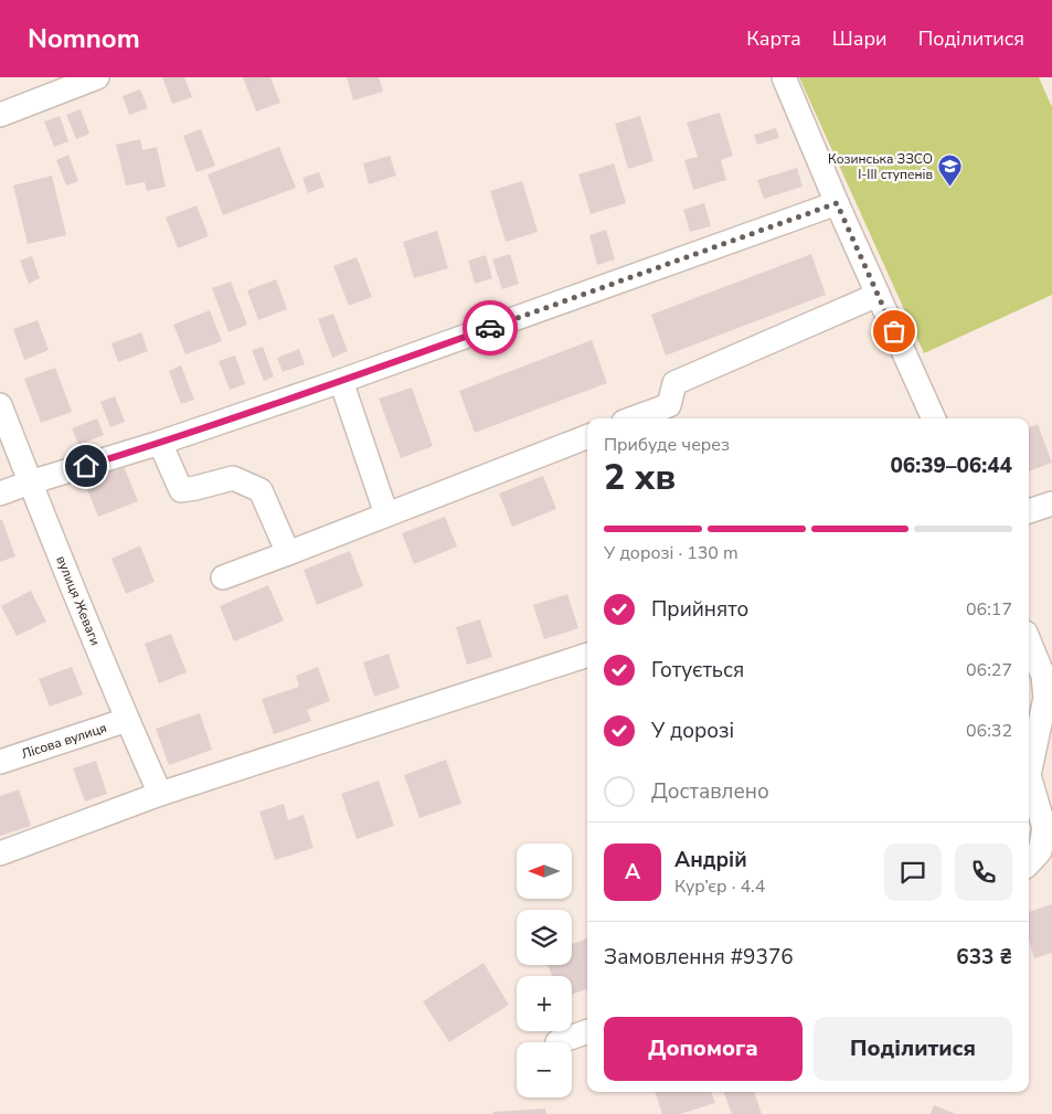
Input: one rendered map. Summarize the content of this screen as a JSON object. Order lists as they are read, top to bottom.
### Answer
{
  "streets": {
    "street": ["вулиця Жеваги", "Лісова вулиця"]
  },
  "crossings": [
    ["вулиця Жеваги", "Лісова вулиця"]
  ],
  "places": {
    "school or university": ["Козинська ЗЗСО І-ІІІ ступенів"]
  },
  "north": "left",
  "page": {
    "header": "Nomnom",
    "nav": ["Карта", "Шари", "Поділитися"],
    "heading": ["2 хв", "Прибуде через", "06:39–06:44"],
    "panel": [
      "Андрій",
      "Кур’єр · 4.4",
      "Замовлення #9376",
      "633 ₴"
    ],
    "bar": "У дорозі · 130 m",
    "list": [
      ["Прийнято", "06:17"],
      ["Готується", "06:27"],
      ["У дорозі", "06:32"],
      "Доставлено"
    ],
    "map_buttons": ["+", "−"],
    "round": "А",
    "buttons": ["Допомога", "Поділитися"]
  }
}
